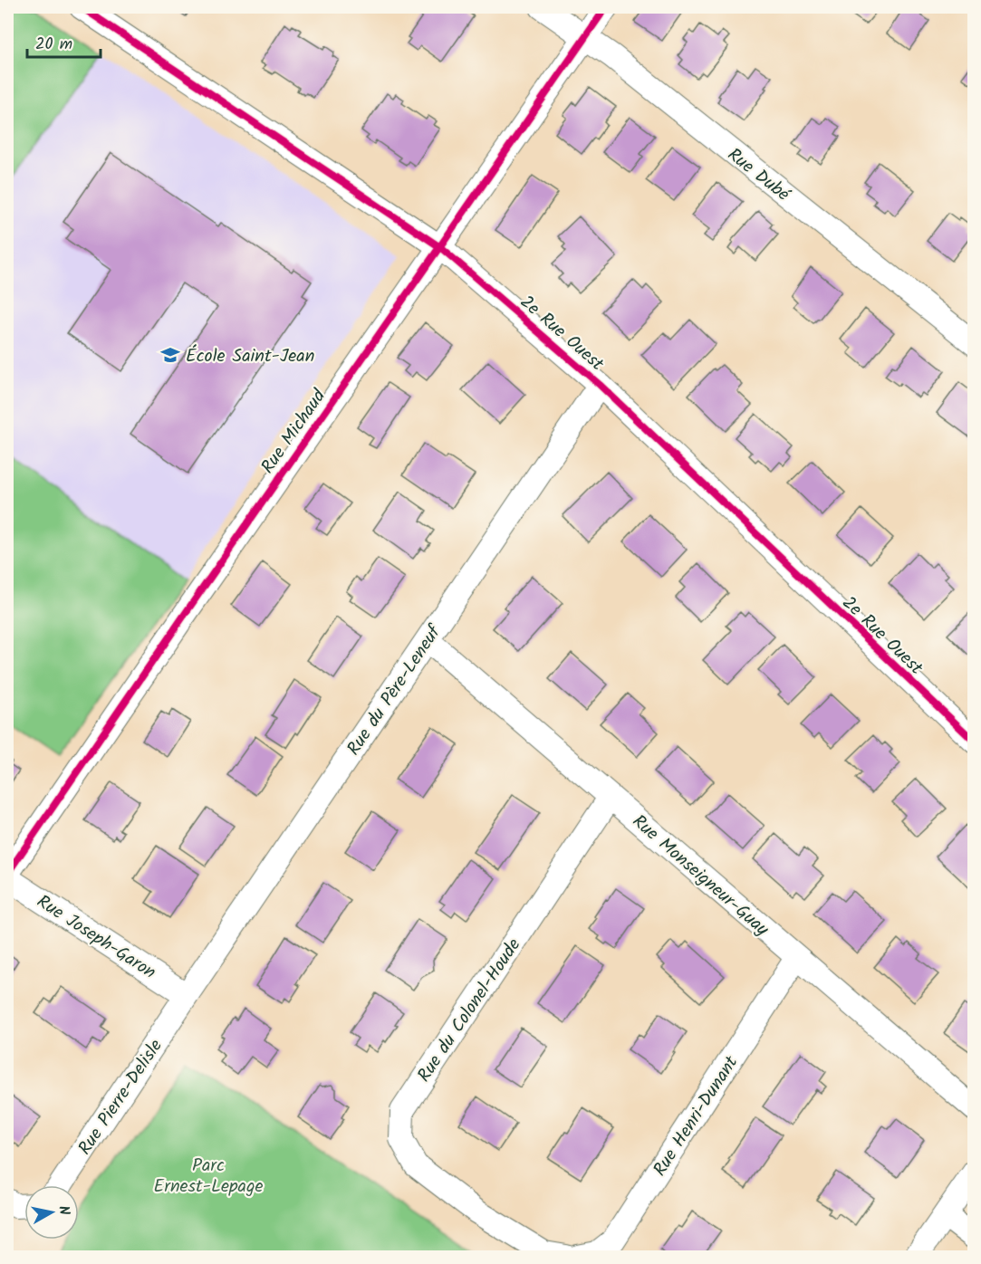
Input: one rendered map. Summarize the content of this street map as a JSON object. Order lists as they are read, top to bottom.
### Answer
{
  "streets": {
    "street": [
      "Rue Dubé",
      "2e Rue Ouest",
      "Rue Michaud",
      "Rue du Père-Leneuf",
      "Rue Monseigneur-Guay",
      "Rue Joseph-Garon",
      "Rue du Colonel-Houde",
      "Rue Pierre-Delisle",
      "Rue Henri-Dunant"
    ]
  },
  "crossings": [
    ["Rue Dubé", "Rue Michaud"],
    ["2e Rue Ouest", "Rue Michaud"],
    ["2e Rue Ouest", "Rue du Père-Leneuf"],
    ["Rue Michaud", "Rue Joseph-Garon"],
    ["Rue du Père-Leneuf", "Rue Monseigneur-Guay"],
    ["Rue du Père-Leneuf", "Rue Joseph-Garon"],
    ["Rue du Père-Leneuf", "Rue Pierre-Delisle"],
    ["Rue Monseigneur-Guay", "Rue du Colonel-Houde"],
    ["Rue Monseigneur-Guay", "Rue Henri-Dunant"],
    ["Rue Joseph-Garon", "Rue Pierre-Delisle"]
  ],
  "parks": ["Parc Ernest-Lepage"],
  "places": {
    "school or university": ["École Saint-Jean"]
  },
  "scale_bar": "20 m",
  "north": "right"
}
